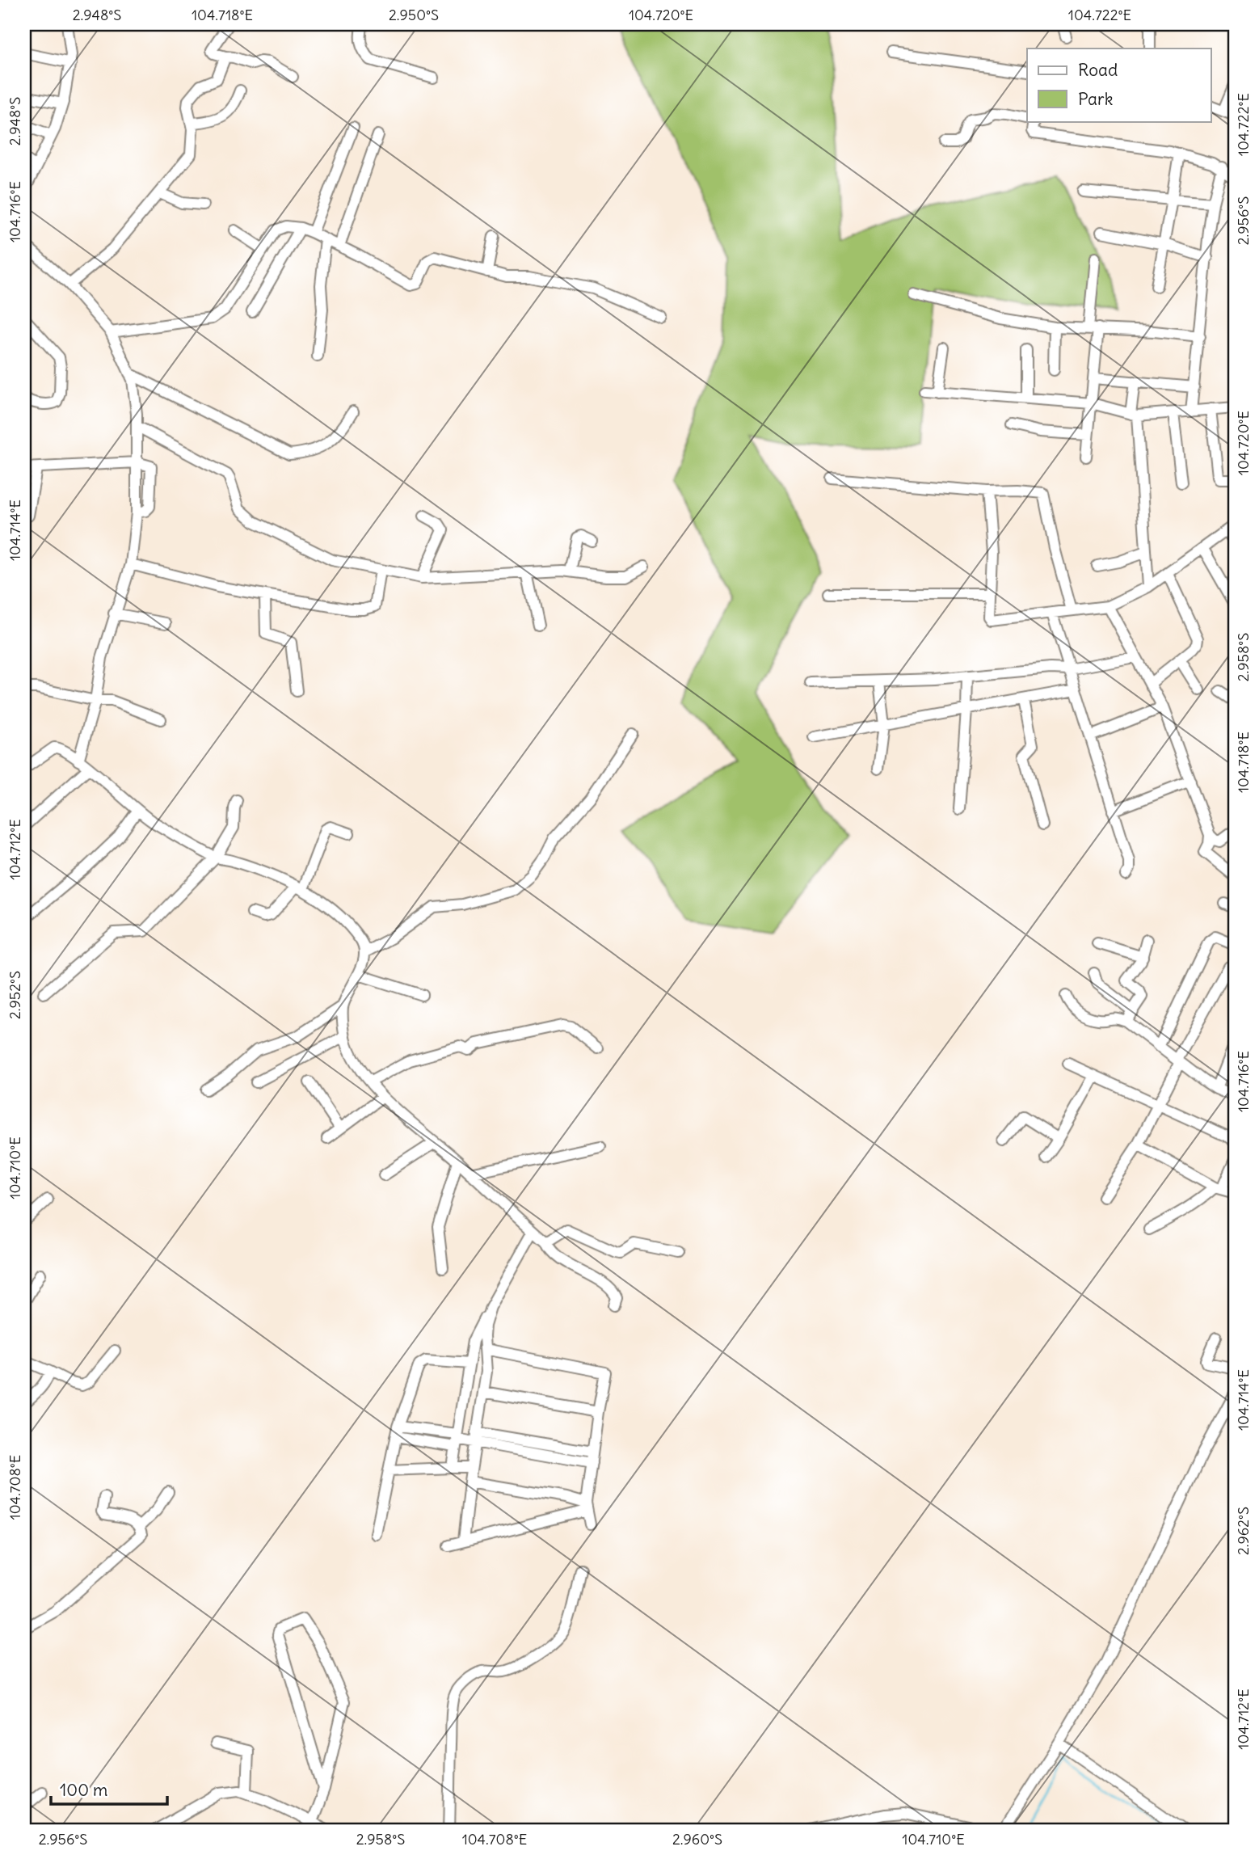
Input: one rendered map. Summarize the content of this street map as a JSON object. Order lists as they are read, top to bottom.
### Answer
{
  "legend": ["Road", "Park"],
  "scale_bar": "100 m",
  "coordinates": [
    "2.948°S",
    "104.718°E",
    "2.950°S",
    "104.720°E",
    "104.722°E",
    "104.716°E",
    "2.956°S",
    "104.714°E",
    "2.958°S",
    "104.712°E",
    "2.952°S",
    "104.710°E",
    "104.708°E",
    "2.962°S",
    "2.960°S"
  ]
}
